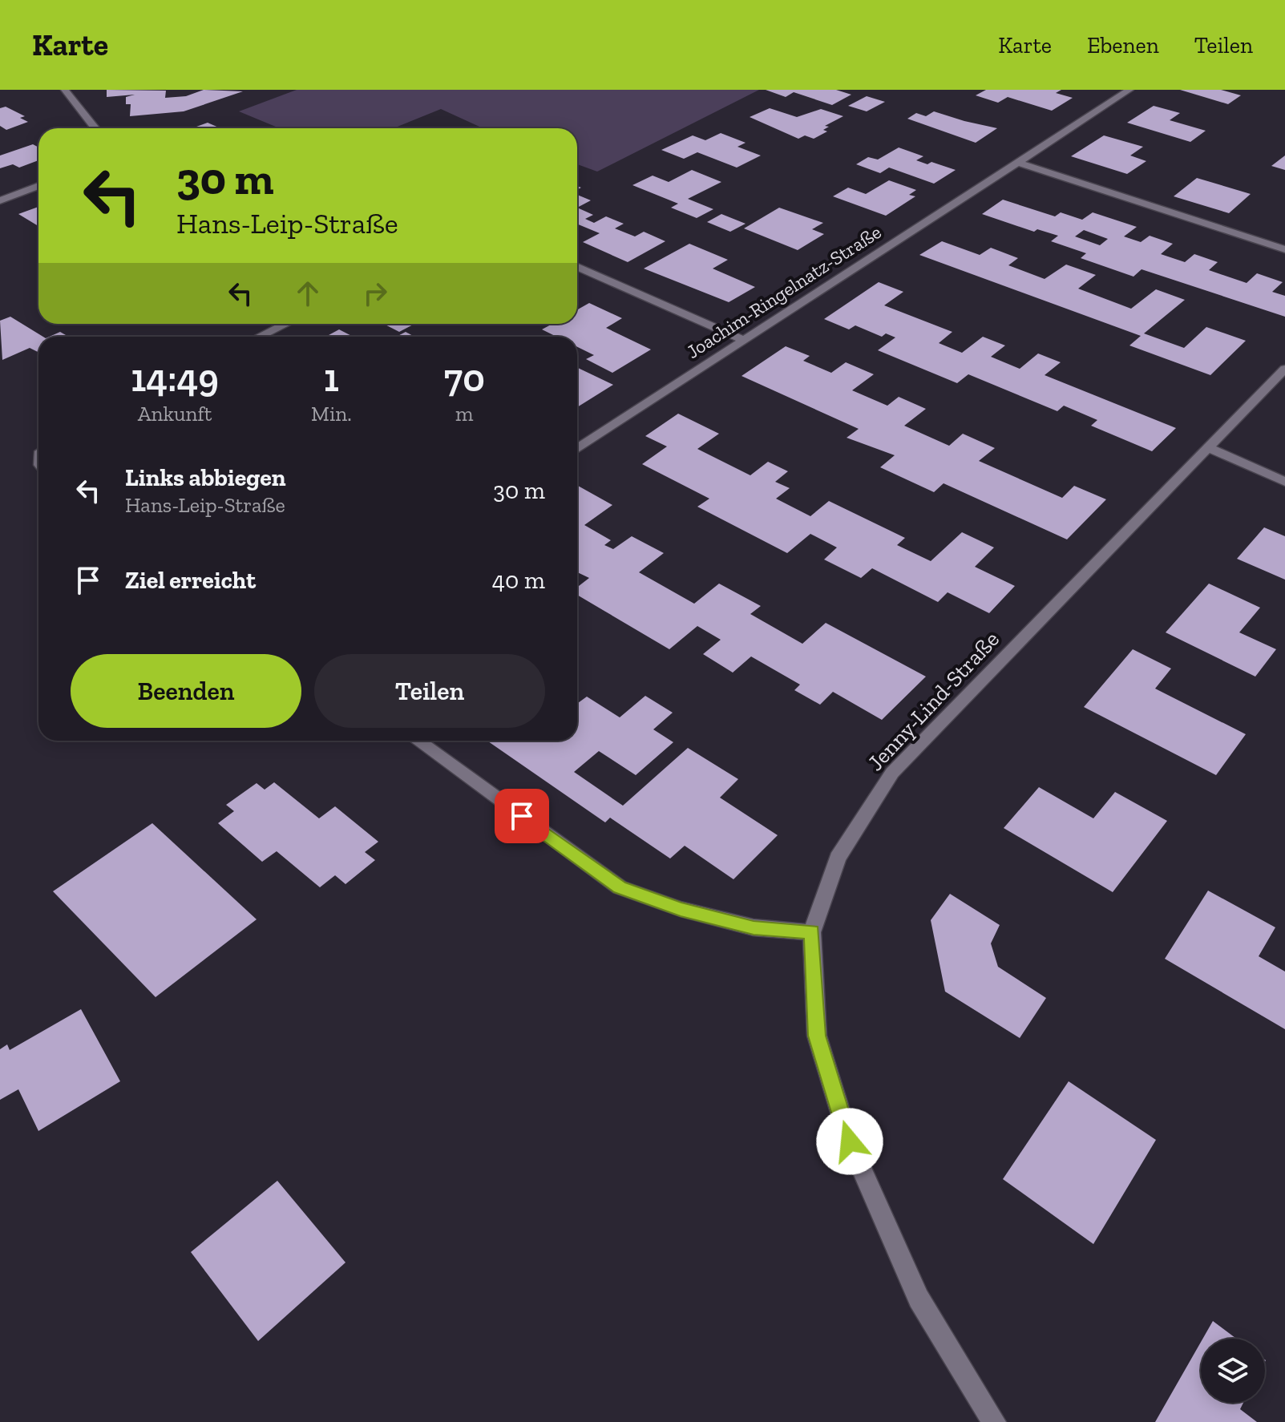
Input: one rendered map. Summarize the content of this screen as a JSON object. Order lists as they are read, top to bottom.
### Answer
{
  "streets": {
    "street": ["Joachim-Ringelnatz-Straße", "Jenny-Lind-Straße"]
  },
  "page": {
    "header": "Karte",
    "nav": ["Karte", "Ebenen", "Teilen"],
    "turn": ["30 m", "Hans-Leip-Straße"],
    "eta": [
      "14:49",
      "Ankunft",
      "1",
      "Min.",
      "70",
      "m"
    ],
    "list": [
      {
        "name": "Links abbiegen",
        "note": "Hans-Leip-Straße",
        "value": "30 m"
      },
      {
        "name": "Ziel erreicht",
        "value": "40 m"
      }
    ],
    "buttons": ["Beenden", "Teilen"]
  }
}
